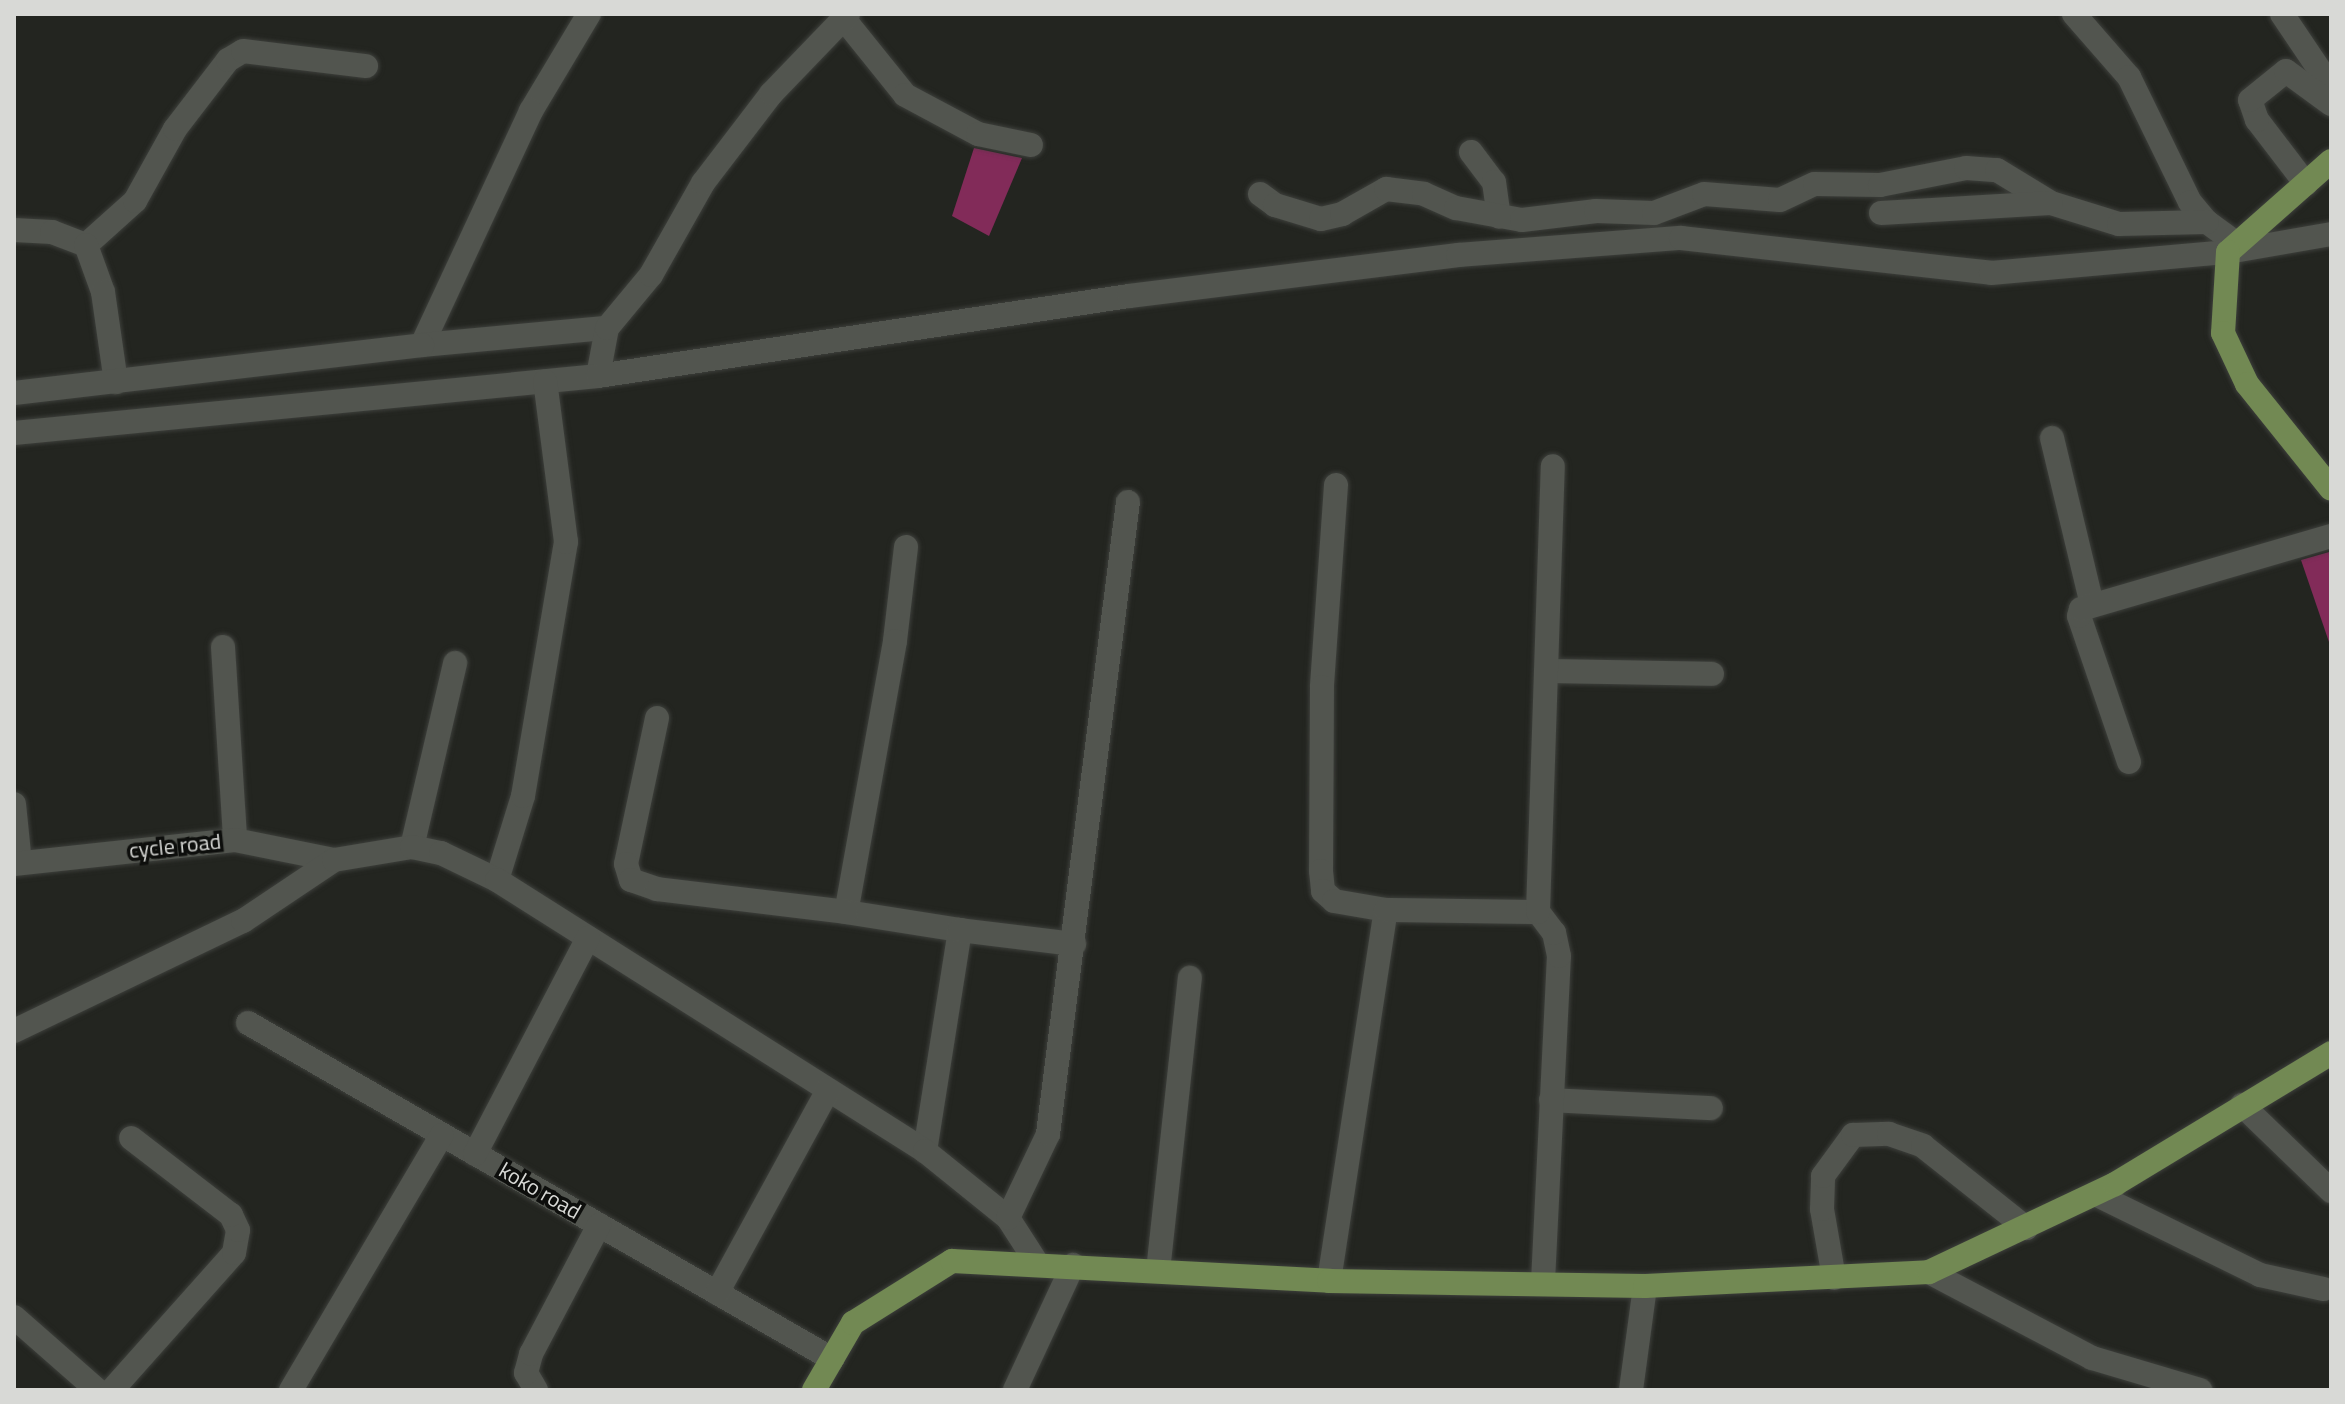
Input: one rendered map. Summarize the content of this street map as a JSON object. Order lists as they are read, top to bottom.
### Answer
{
  "streets": {
    "street": ["cycle road", "koko road"]
  }
}
